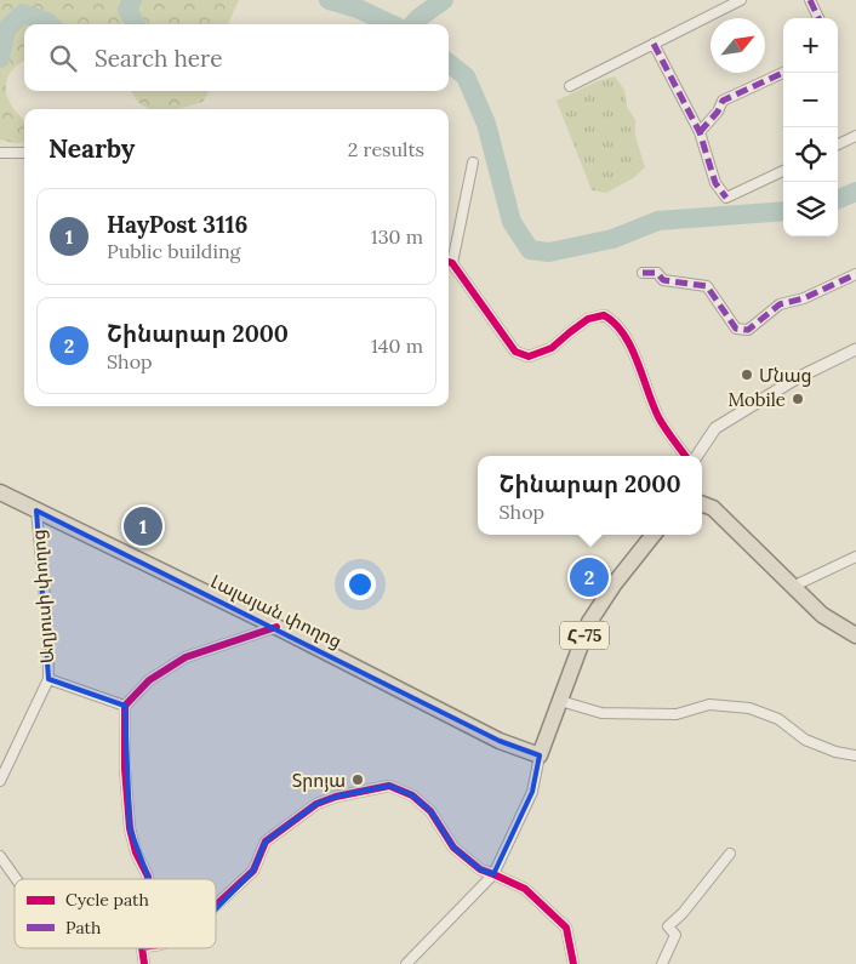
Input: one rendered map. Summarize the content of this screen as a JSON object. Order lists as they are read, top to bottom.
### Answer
{
  "streets": {
    "highway": ["Լալայան փողոց", "Հ-75"],
    "street": ["Աղյուսի փողոց"]
  },
  "crossings": [
    ["Աղյուսի փողոց", "Լալայան փողոց"],
    ["Լալայան փողոց", "Հ-75"]
  ],
  "places": ["Մնաց", "Mobile", "Տրոյա"],
  "legend": ["Cycle path", "Path"],
  "north": "top right",
  "page": {
    "map_buttons": ["+", "−"],
    "search": "Search here",
    "heading": ["Nearby", "2 results"],
    "list": [
      {
        "mark": "1",
        "name": "HayPost 3116",
        "note": "Public building",
        "value": "130 m"
      },
      {
        "mark": "2",
        "name": "Շինարար 2000",
        "note": "Shop",
        "value": "140 m"
      }
    ],
    "popup": ["Շինարար 2000", "Shop"],
    "pins": ["1", "2"]
  }
}
